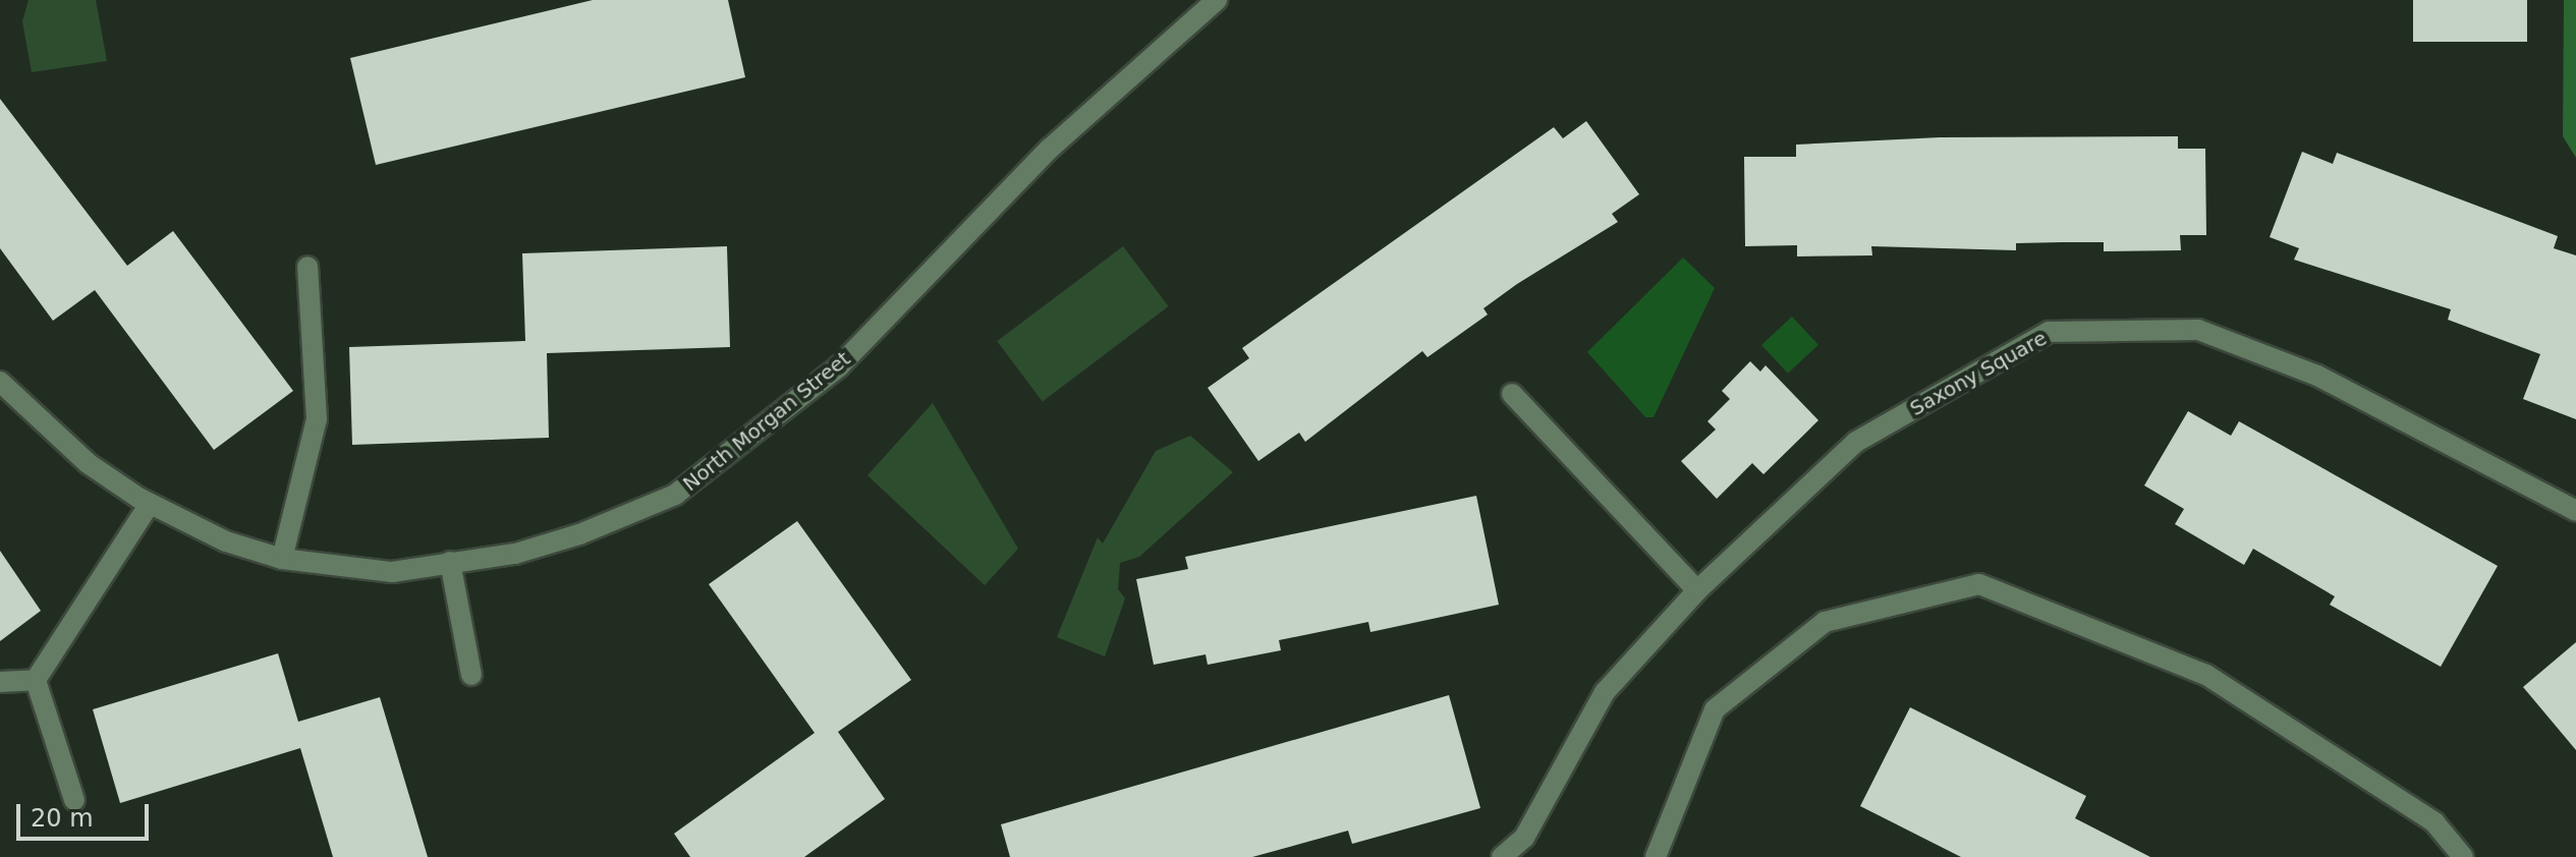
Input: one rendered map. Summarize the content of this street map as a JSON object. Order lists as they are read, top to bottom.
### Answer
{
  "streets": {
    "street": ["Saxony Square", "North Morgan Street"]
  },
  "scale_bar": "20 m"
}
